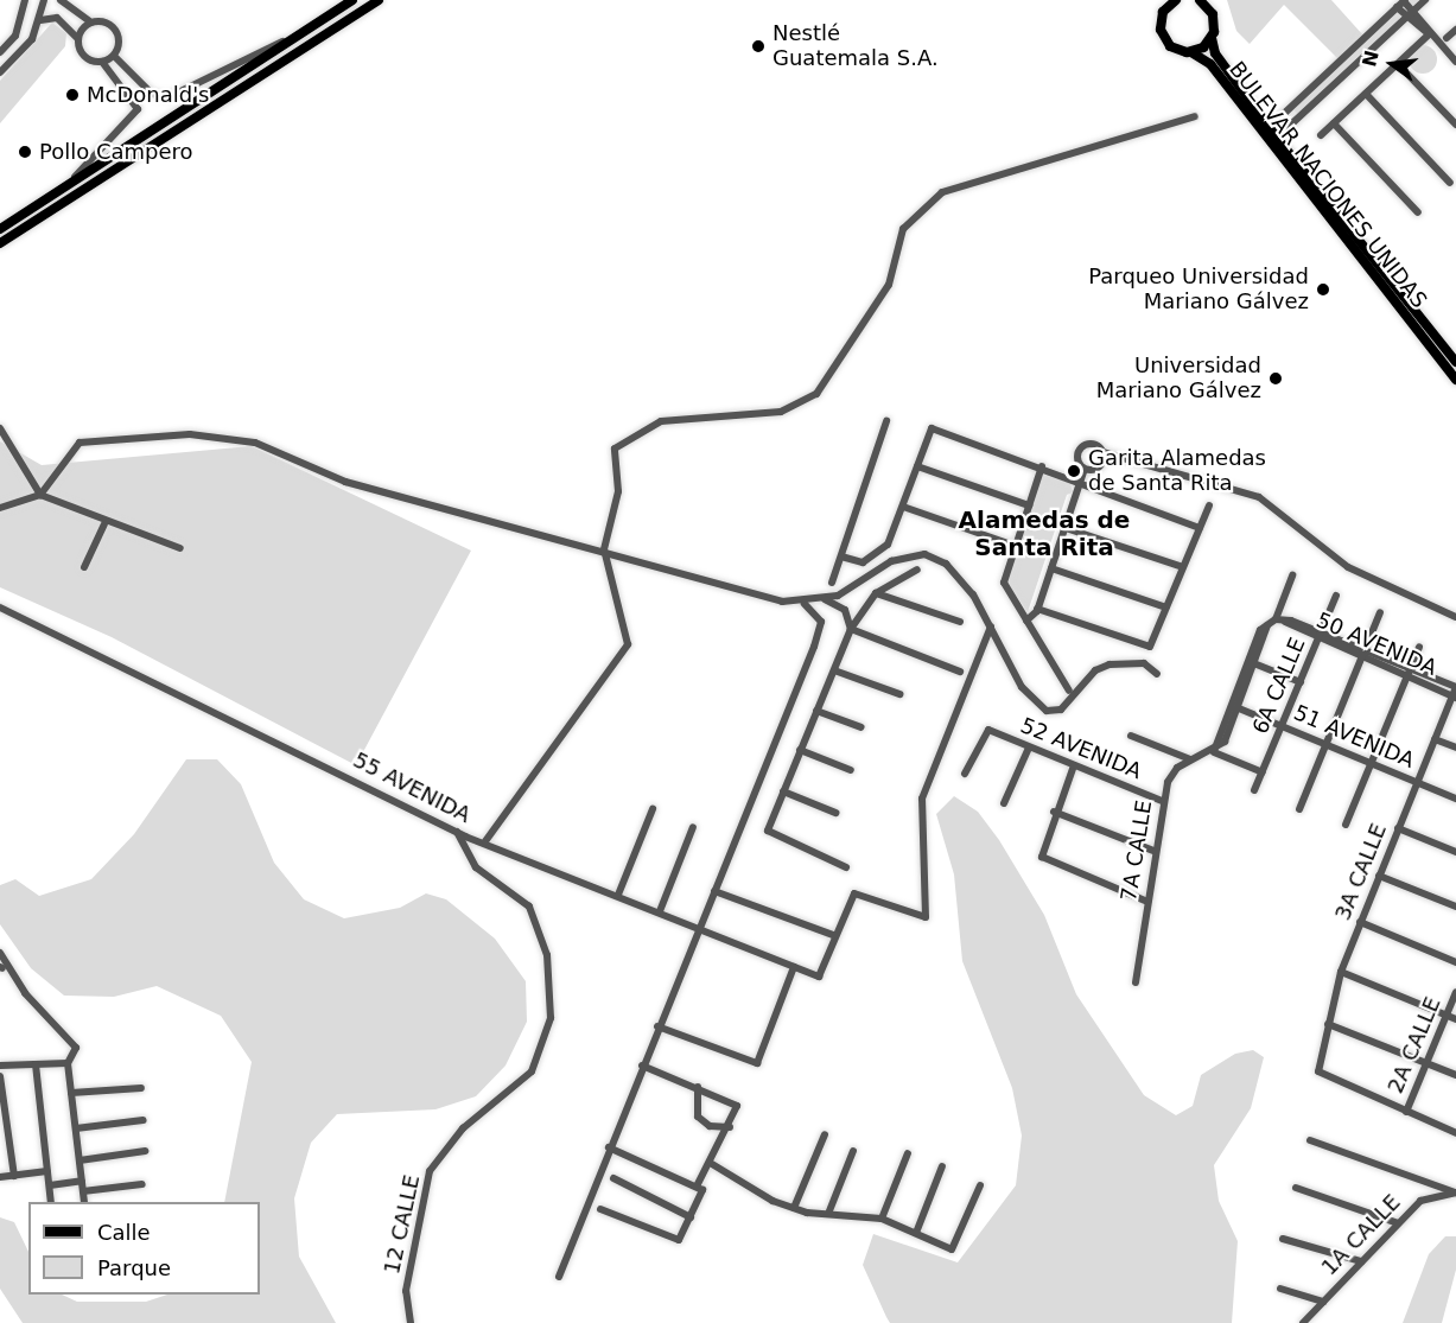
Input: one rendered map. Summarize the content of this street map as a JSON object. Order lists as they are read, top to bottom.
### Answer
{
  "streets": {
    "main road": ["BULEVAR NACIONES UNIDAS"],
    "street": [
      "50 AVENIDA",
      "6A CALLE",
      "51 AVENIDA",
      "52 AVENIDA",
      "55 AVENIDA",
      "7A CALLE",
      "3A CALLE",
      "2A CALLE",
      "12 CALLE",
      "1A CALLE"
    ]
  },
  "crossings": [
    ["50 AVENIDA", "6A CALLE"],
    ["50 AVENIDA", "3A CALLE"],
    ["6A CALLE", "51 AVENIDA"],
    ["51 AVENIDA", "3A CALLE"],
    ["52 AVENIDA", "7A CALLE"],
    ["55 AVENIDA", "12 CALLE"],
    ["3A CALLE", "2A CALLE"]
  ],
  "districts": ["Alamedas de Santa Rita"],
  "places": [
    "Nestlé Guatemala S.A.",
    "McDonald's",
    "Pollo Campero",
    "Parqueo Universidad Mariano Gálvez",
    "Universidad Mariano Gálvez",
    "Garita Alamedas de Santa Rita"
  ],
  "legend": ["Calle", "Parque"],
  "north": "left"
}
